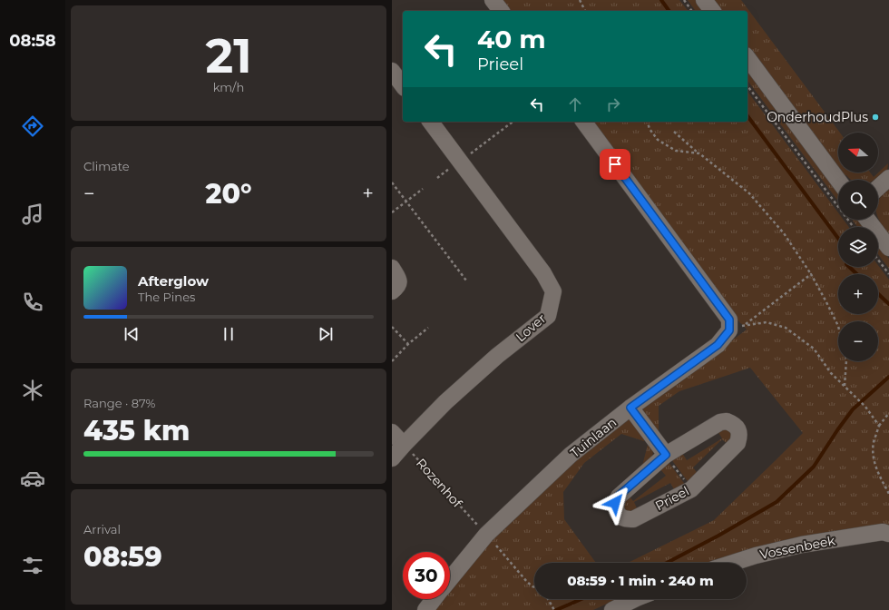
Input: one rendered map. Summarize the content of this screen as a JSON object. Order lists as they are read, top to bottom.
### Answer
{
  "streets": {
    "street": [
      "Lover",
      "Tuinlaan",
      "Prieel",
      "Vossenbeek"
    ],
    "path": ["Rozenhof"]
  },
  "crossings": [
    ["Lover", "Rozenhof"],
    ["Tuinlaan", "Rozenhof"]
  ],
  "places": ["OnderhoudPlus"],
  "north": "left",
  "page": {
    "tabs": "08:58",
    "tile": [
      ["21", "km/h"],
      "Climate",
      ["Range · 87%", "435 km"],
      ["Arrival", "08:59"]
    ],
    "turn": ["40 m", "Prieel"],
    "map_buttons": ["+", "−"],
    "heat": ["−", "20°", "+"],
    "song": ["Afterglow", "The Pines"],
    "limit": "30",
    "trip": "08:59 · 1 min · 240 m"
  }
}
